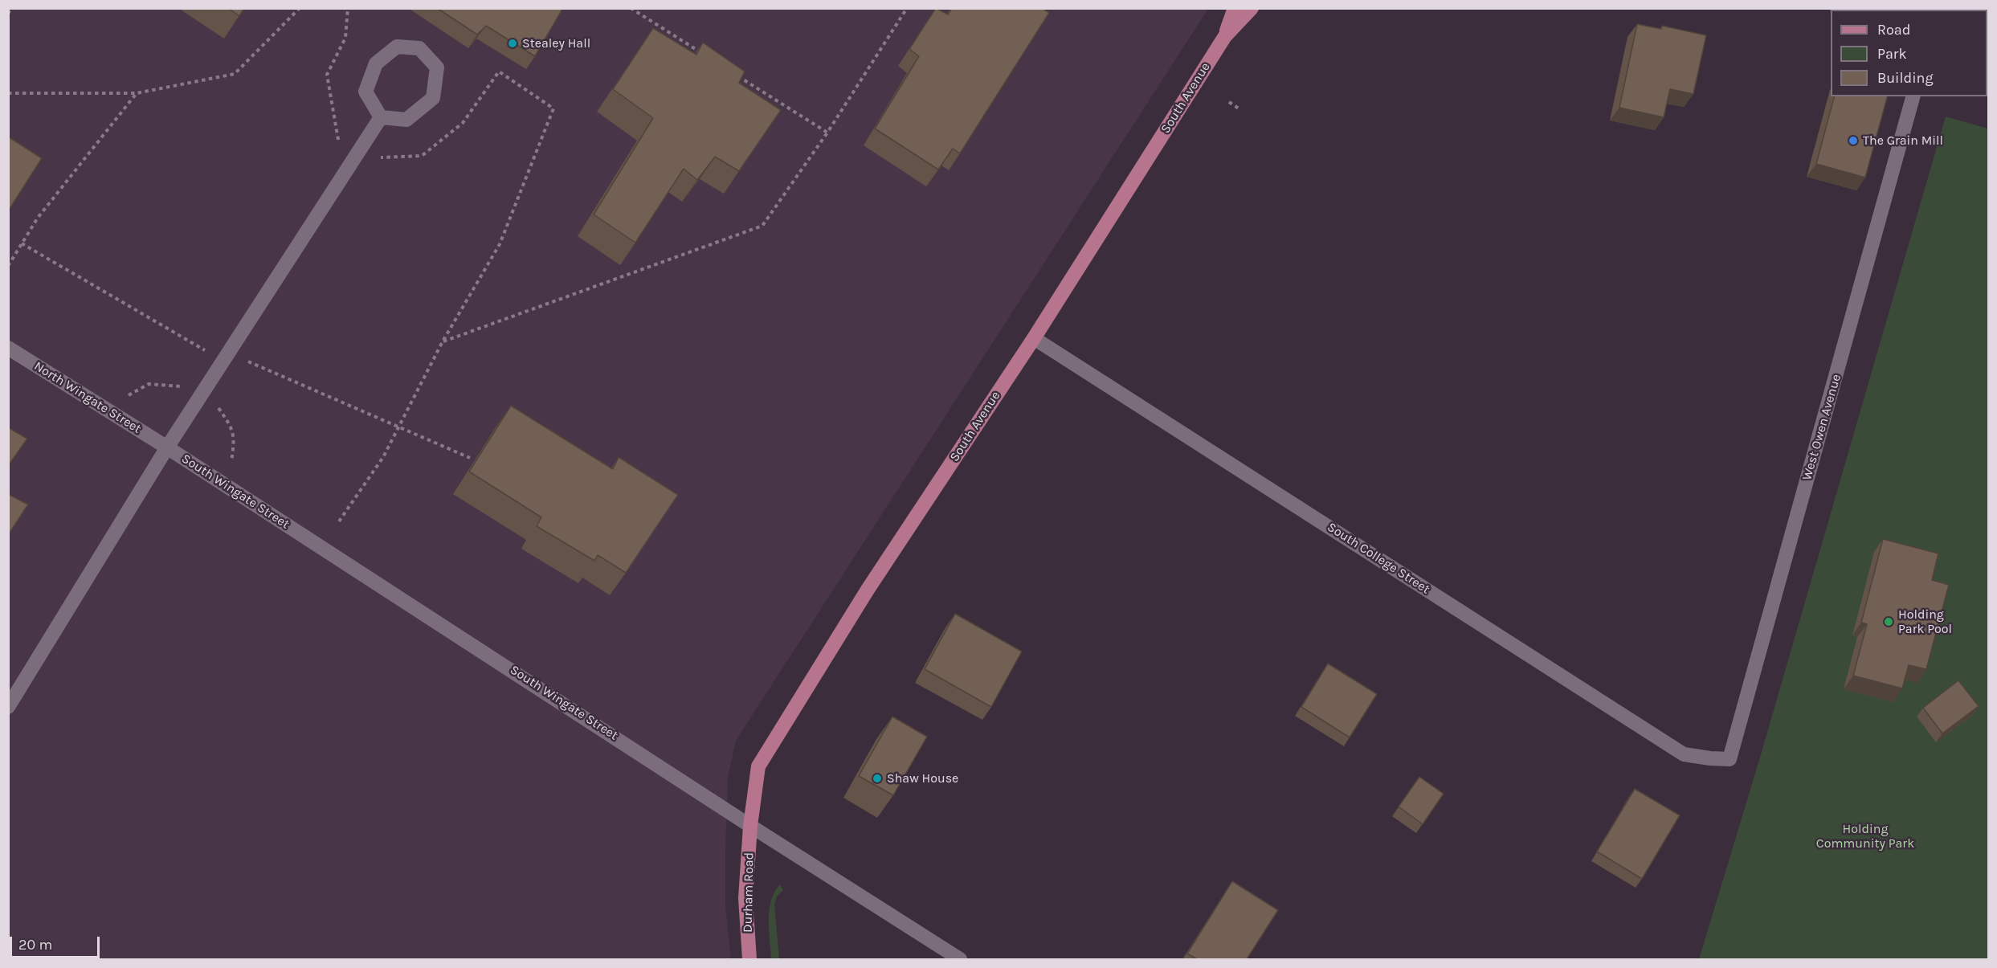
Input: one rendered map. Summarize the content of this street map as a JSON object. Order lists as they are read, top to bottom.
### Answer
{
  "streets": {
    "main road": ["South Avenue", "Durham Road"],
    "street": [
      "North Wingate Street",
      "West Owen Avenue",
      "South Wingate Street",
      "South College Street"
    ]
  },
  "crossings": [
    ["South Avenue", "South Wingate Street"],
    ["South Avenue", "South College Street"],
    ["South Avenue", "Durham Road"],
    ["North Wingate Street", "South Wingate Street"],
    ["West Owen Avenue", "South College Street"],
    ["South Wingate Street", "Durham Road"]
  ],
  "parks": ["Holding Community Park"],
  "places": [
    "Stealey Hall",
    "The Grain Mill",
    "Holding Park Pool",
    "Shaw House"
  ],
  "legend": ["Road", "Park", "Building"],
  "scale_bar": "20 m"
}
